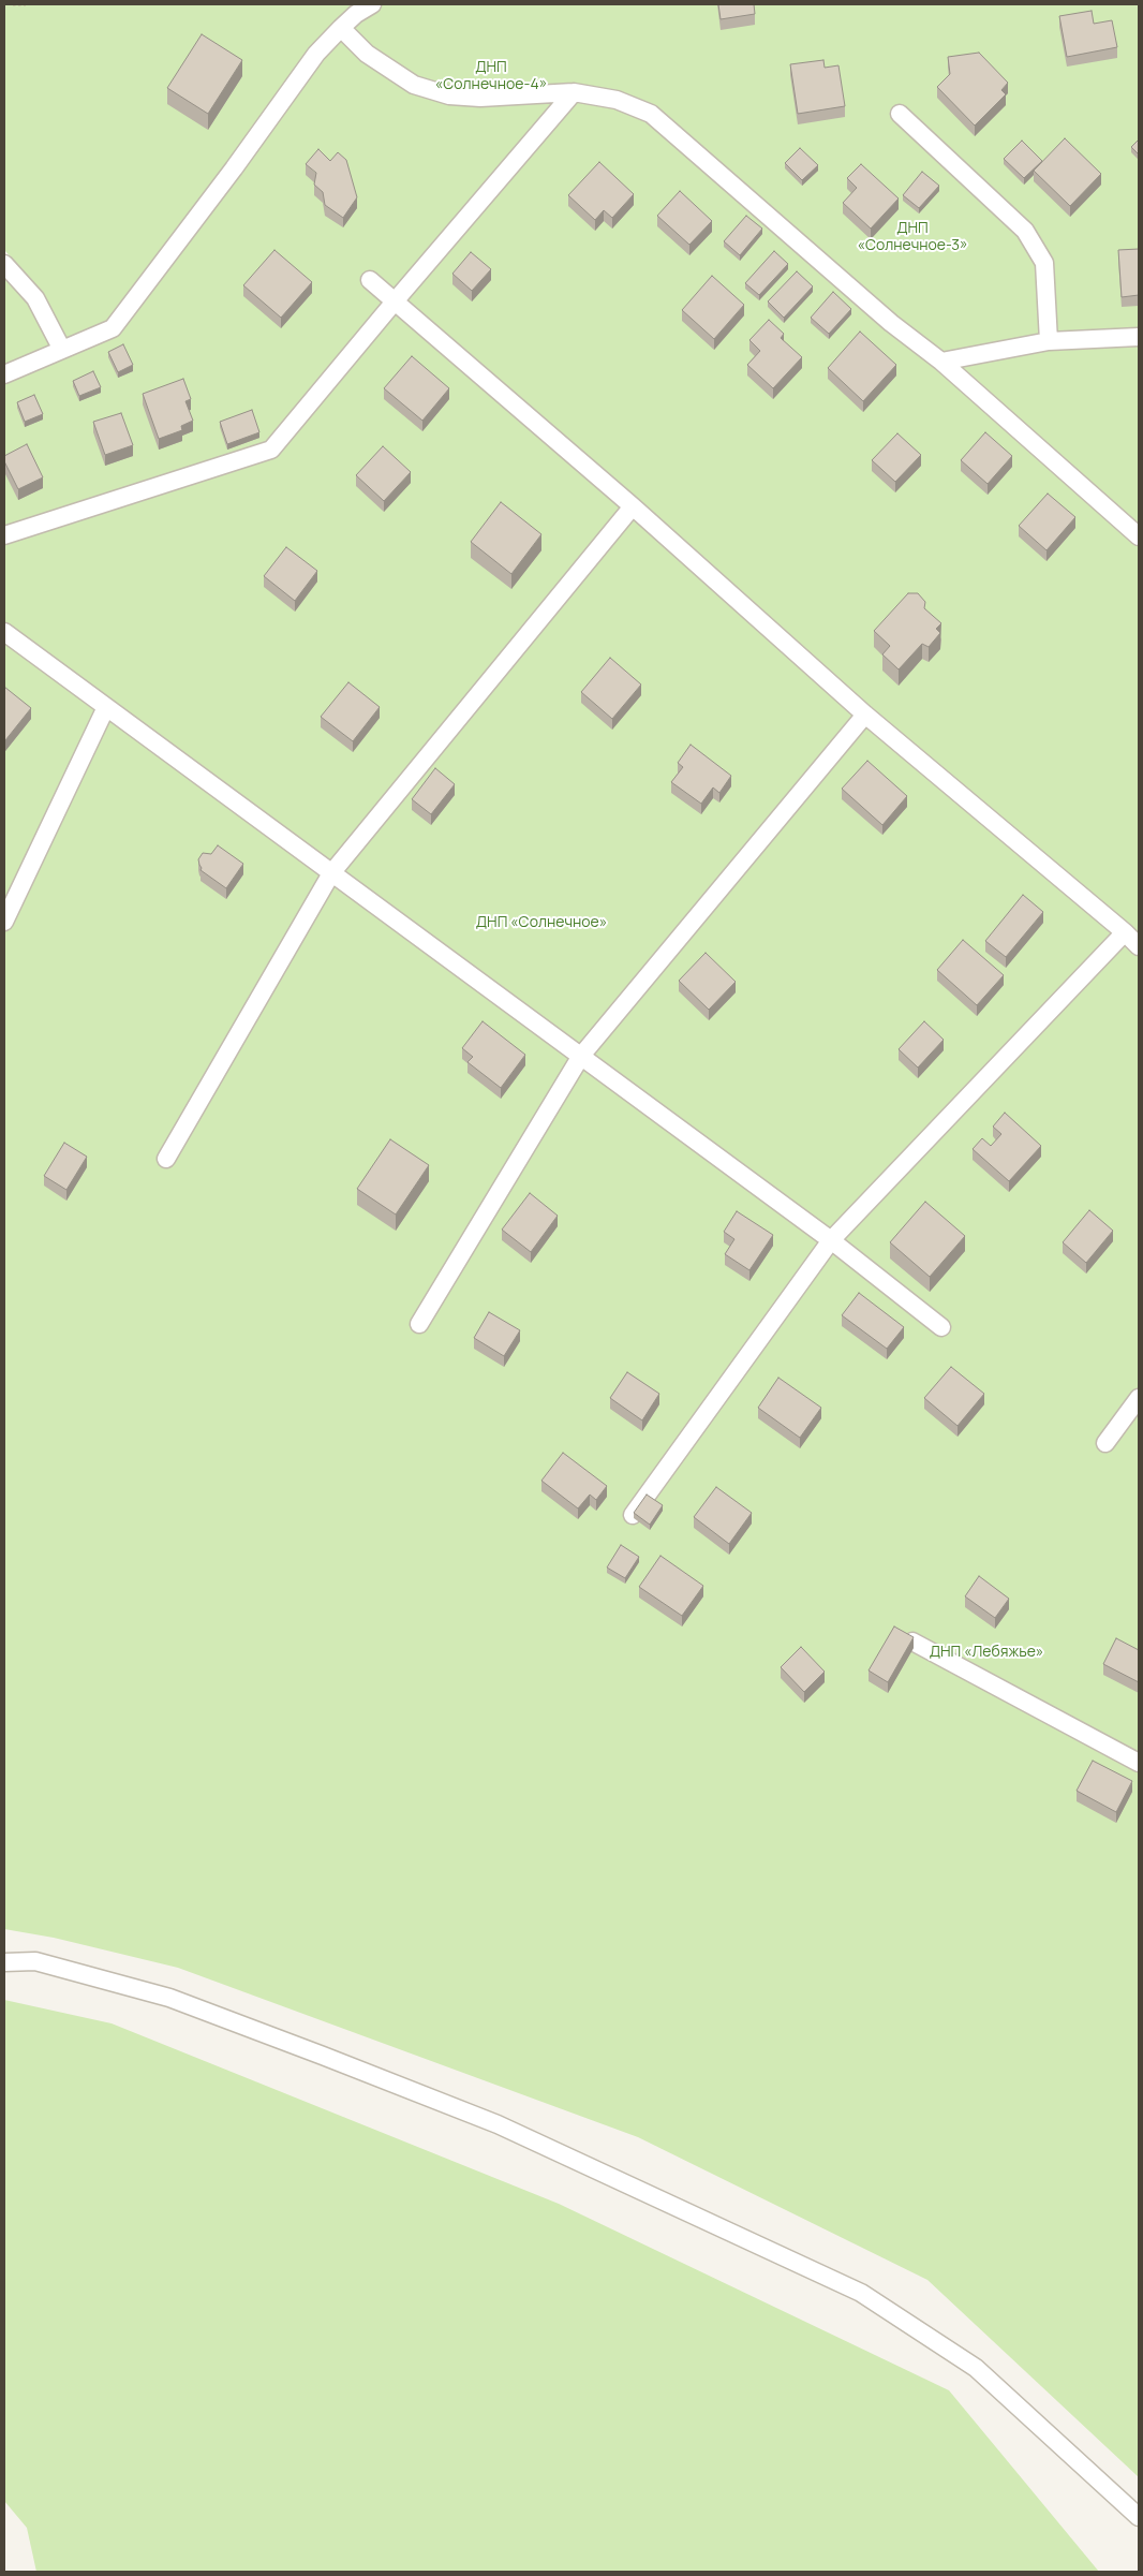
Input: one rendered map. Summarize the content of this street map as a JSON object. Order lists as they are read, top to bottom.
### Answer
{
  "parks": [
    "ДНП «Солнечное-4»",
    "ДНП «Солнечное-3»",
    "ДНП «Солнечное»",
    "ДНП «Лебяжье»"
  ]
}
